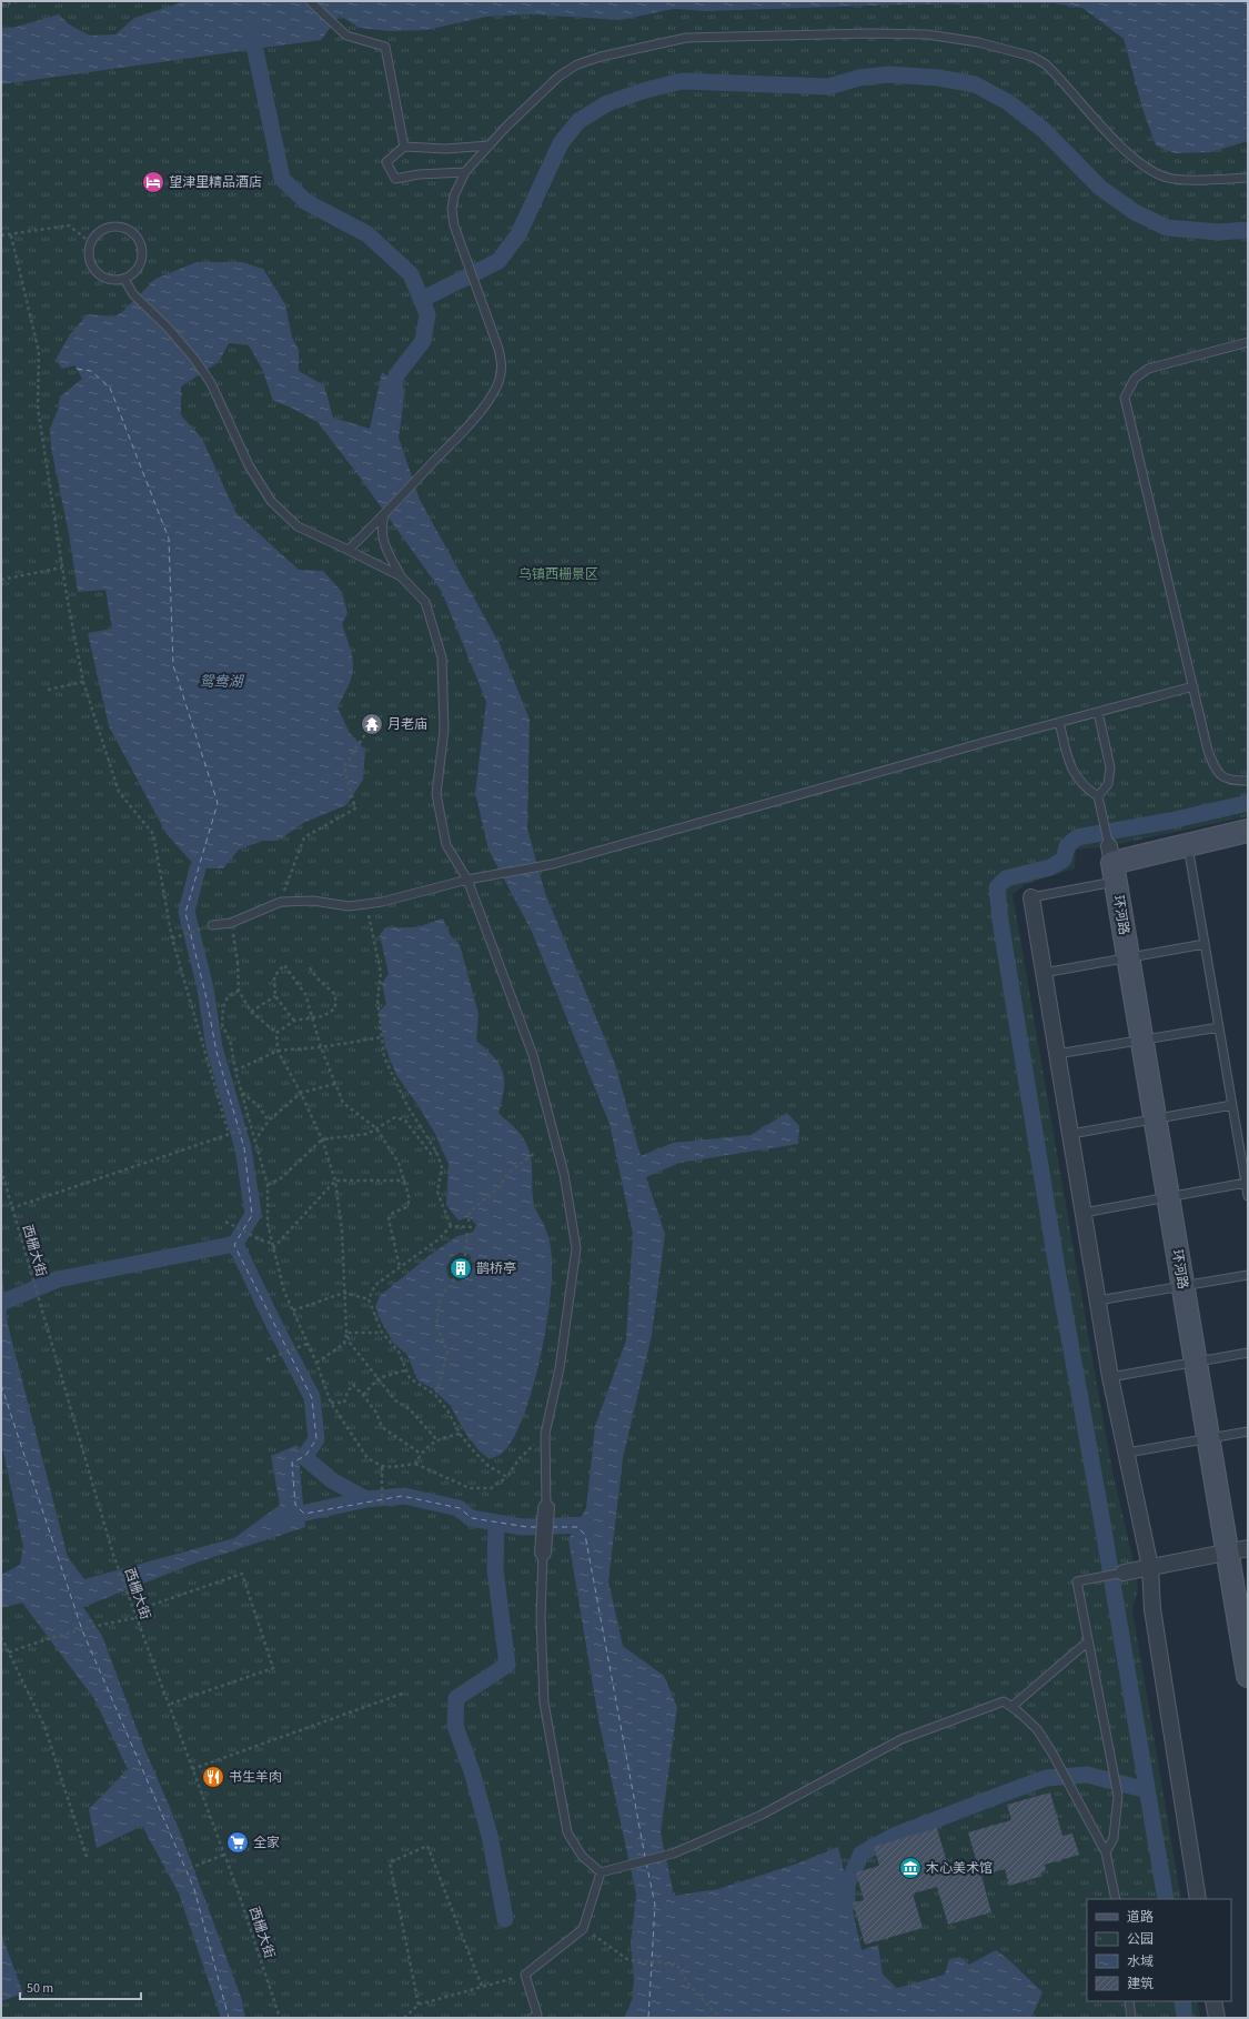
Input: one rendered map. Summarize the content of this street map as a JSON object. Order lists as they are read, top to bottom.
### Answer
{
  "streets": {
    "street": ["环河路"],
    "path": ["西栅大街"]
  },
  "water": ["鸳鸯湖"],
  "parks": ["乌镇西栅景区"],
  "places": {
    "hotel": ["望津里精品酒店"],
    "temple": ["月老庙"],
    "building": ["鹊桥亭"],
    "restaurant": ["书生羊肉"],
    "supermarket": ["全家"],
    "museum": ["木心美术馆"]
  },
  "legend": [
    "道路",
    "公园",
    "水域",
    "建筑"
  ],
  "scale_bar": "50 m"
}
